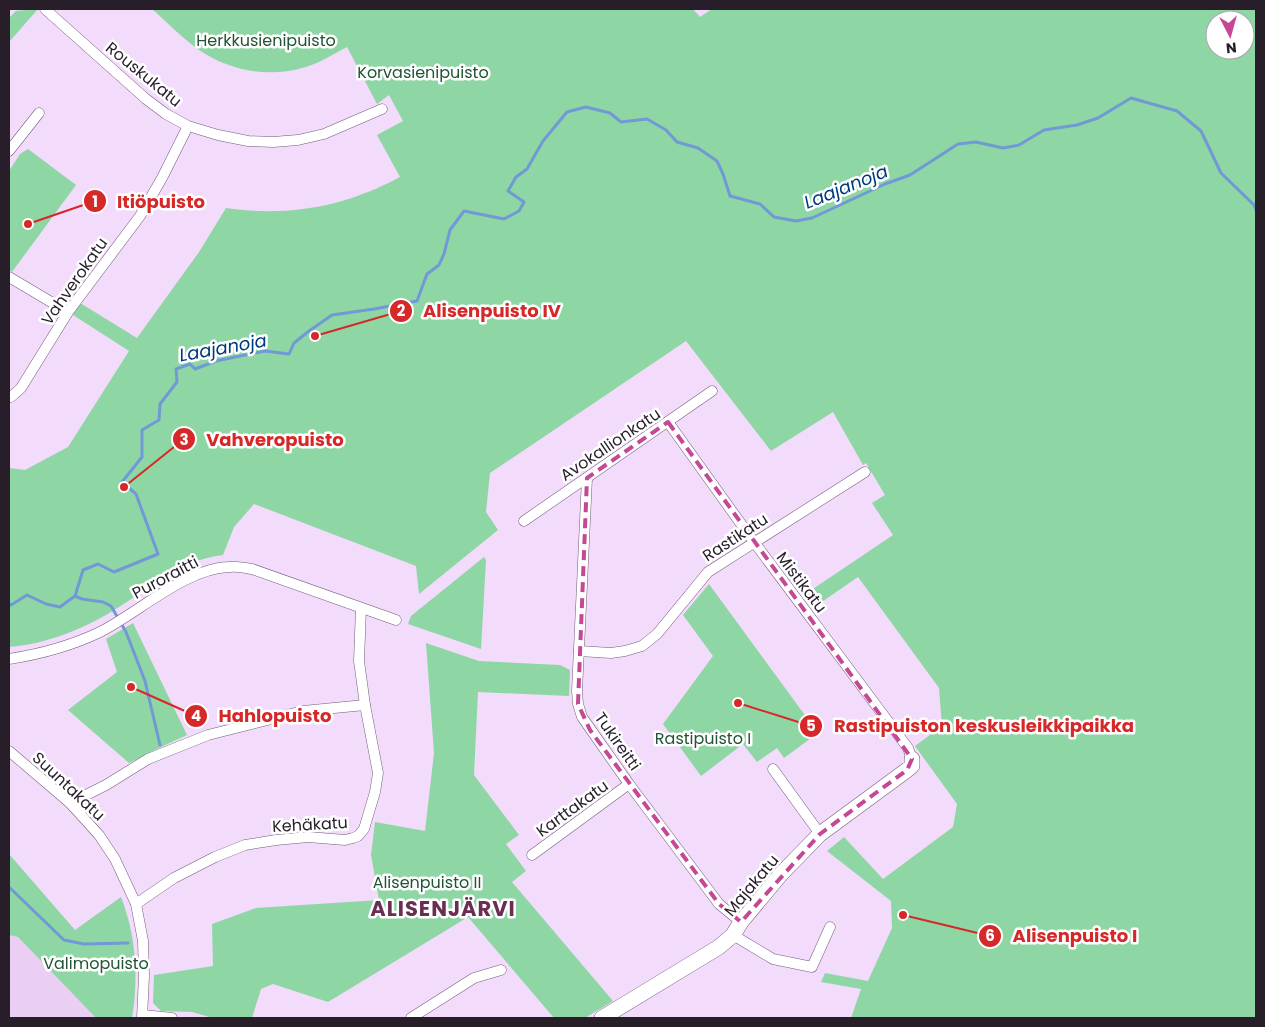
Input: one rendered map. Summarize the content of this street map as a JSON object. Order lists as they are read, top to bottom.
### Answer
{
  "streets": {
    "street": [
      "Rouskukatu",
      "Vahverokatu",
      "Avokallionkatu",
      "Rastikatu",
      "Puroraitti",
      "Mistikatu",
      "Tukireitti",
      "Suuntakatu",
      "Karttakatu",
      "Kehäkatu",
      "Majakatu"
    ]
  },
  "crossings": [
    ["Rouskukatu", "Vahverokatu"],
    ["Avokallionkatu", "Mistikatu"],
    ["Avokallionkatu", "Tukireitti"],
    ["Rastikatu", "Mistikatu"],
    ["Rastikatu", "Tukireitti"],
    ["Puroraitti", "Kehäkatu"],
    ["Mistikatu", "Majakatu"],
    ["Tukireitti", "Karttakatu"],
    ["Tukireitti", "Majakatu"],
    ["Suuntakatu", "Kehäkatu"]
  ],
  "districts": ["ALISENJÄRVI"],
  "water": ["Laajanoja"],
  "parks": [
    "Herkkusienipuisto",
    "Korvasienipuisto",
    "Rastipuisto I",
    "Alisenpuisto II",
    "Valimopuisto"
  ],
  "places": [
    "Itiöpuisto",
    "Alisenpuisto IV",
    "Vahveropuisto",
    "Hahlopuisto",
    "Rastipuiston keskusleikkipaikka",
    "Alisenpuisto I"
  ],
  "north": "bottom"
}
